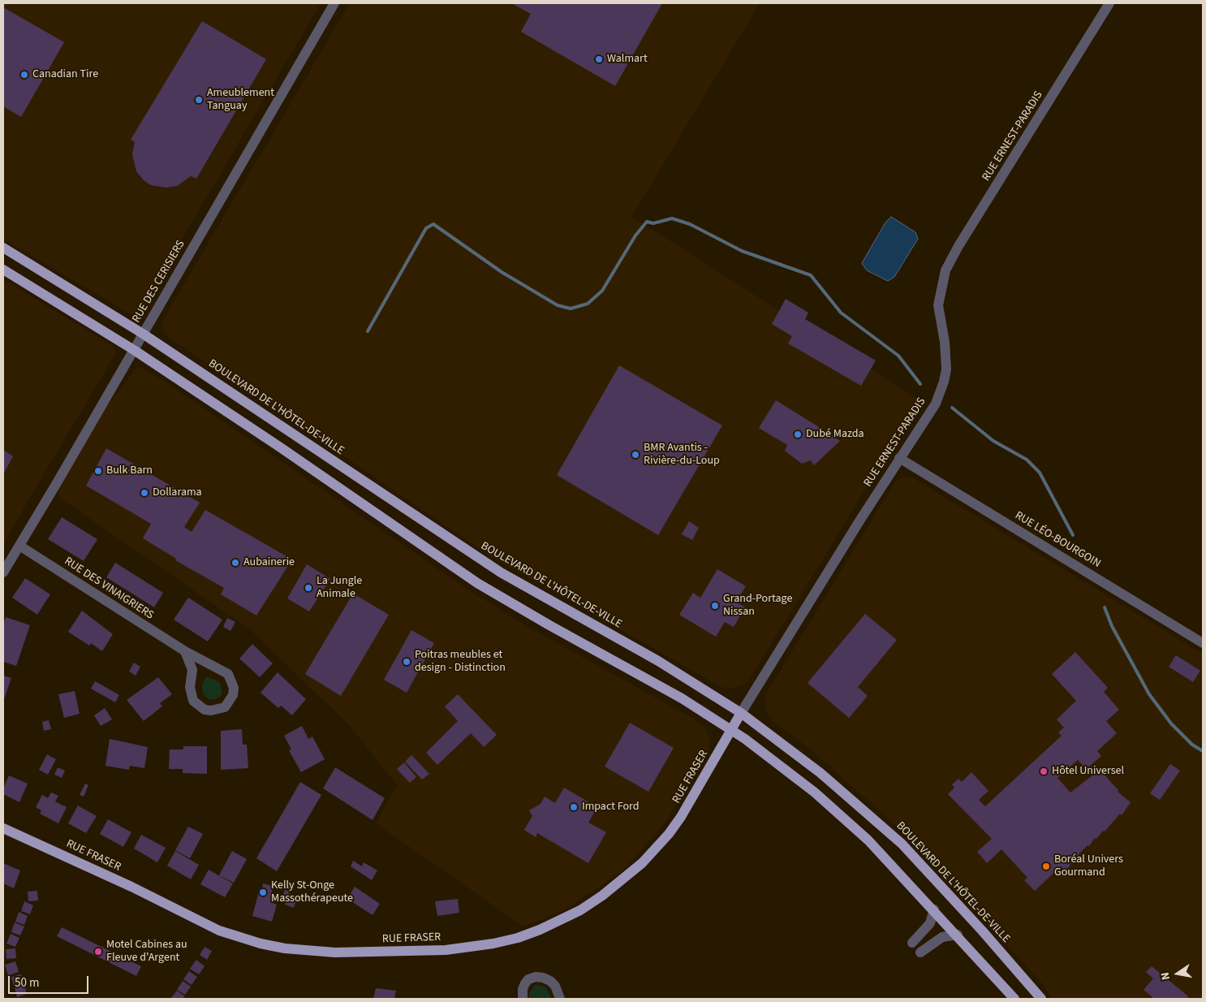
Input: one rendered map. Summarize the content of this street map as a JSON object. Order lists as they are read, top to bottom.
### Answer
{
  "streets": {
    "main road": ["BOULEVARD DE L'HÔTEL-DE-VILLE", "RUE FRASER"],
    "street": [
      "RUE ERNEST-PARADIS",
      "RUE DES CERISIERS",
      "RUE LÉO-BOURGOIN",
      "RUE DES VINAIGRIERS"
    ]
  },
  "crossings": [
    ["RUE ERNEST-PARADIS", "BOULEVARD DE L'HÔTEL-DE-VILLE"],
    ["RUE ERNEST-PARADIS", "RUE LÉO-BOURGOIN"],
    ["RUE ERNEST-PARADIS", "RUE FRASER"],
    ["RUE DES CERISIERS", "BOULEVARD DE L'HÔTEL-DE-VILLE"],
    ["RUE DES CERISIERS", "RUE DES VINAIGRIERS"],
    ["BOULEVARD DE L'HÔTEL-DE-VILLE", "RUE FRASER"]
  ],
  "places": [
    "Walmart",
    "Canadian Tire",
    "Ameublement Tanguay",
    "Dubé Mazda",
    "BMR Avantis - Rivière-du-Loup",
    "Bulk Barn",
    "Dollarama",
    "Aubainerie",
    "La Jungle Animale",
    "Grand-Portage Nissan",
    "Poitras meubles et design - Distinction",
    "Hôtel Universel",
    "Impact Ford",
    "Boréal Univers Gourmand",
    "Kelly St-Onge Massothérapeute",
    "Motel Cabines au Fleuve d'Argent"
  ],
  "scale_bar": "50 m",
  "north": "left"
}
